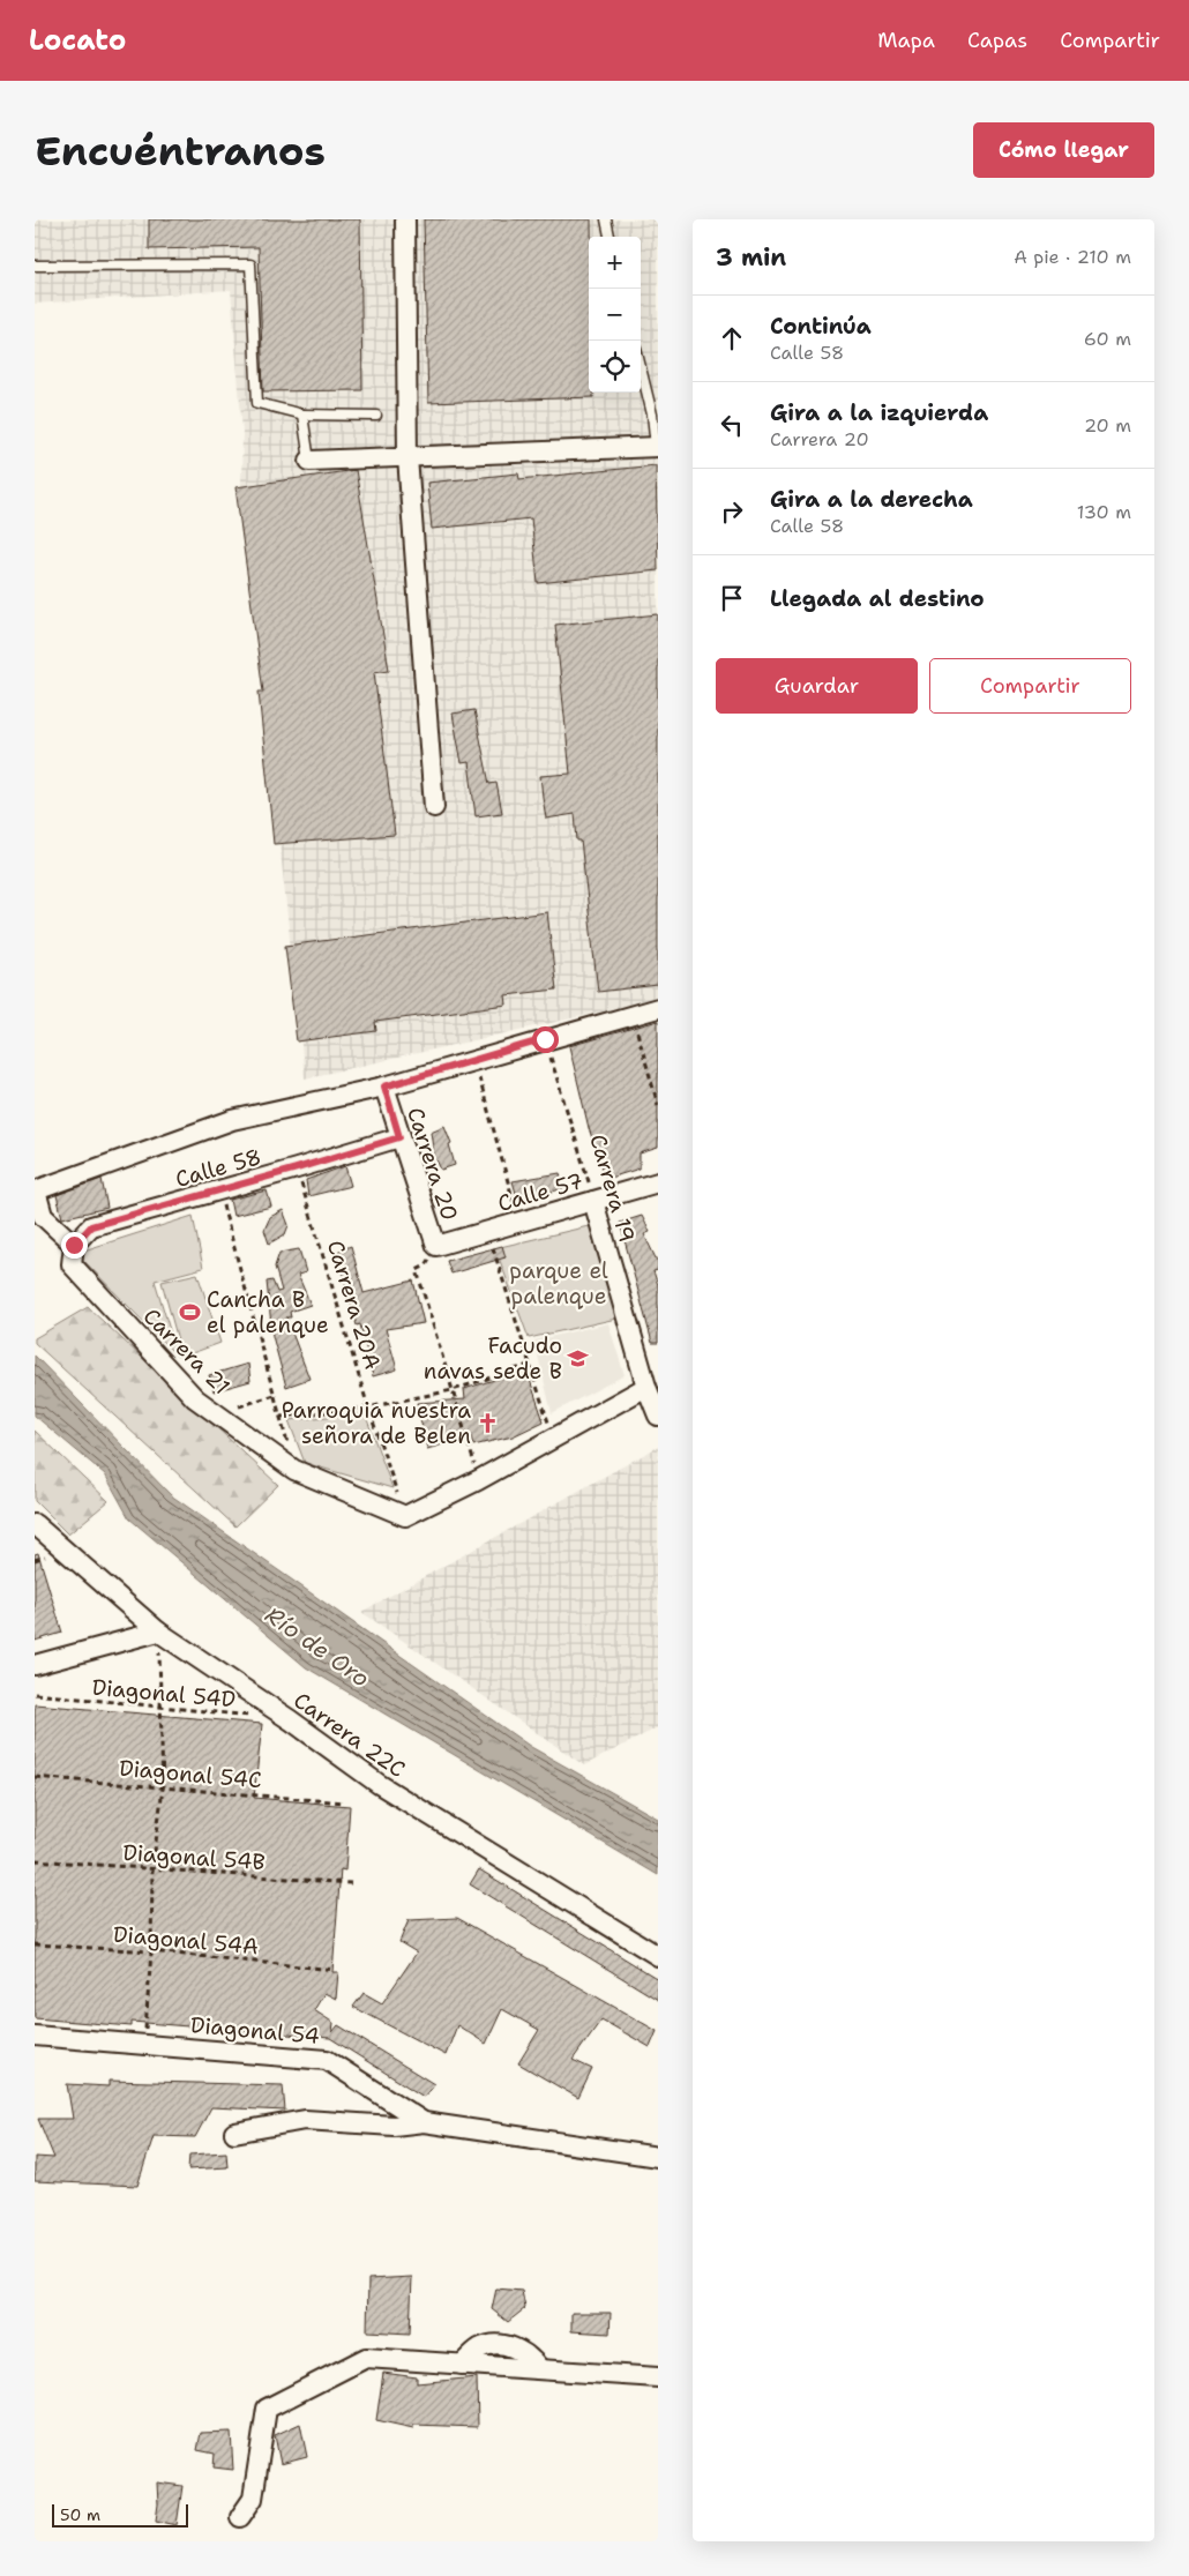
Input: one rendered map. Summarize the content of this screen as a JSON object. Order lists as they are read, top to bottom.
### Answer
{
  "streets": {
    "street": [
      "Carrera 20",
      "Calle 58",
      "Carrera 19",
      "Calle 57",
      "Carrera 21",
      "Carrera 22C",
      "Diagonal 54"
    ],
    "path": [
      "Carrera 20A",
      "Diagonal 54D",
      "Diagonal 54C",
      "Diagonal 54B",
      "Diagonal 54A"
    ]
  },
  "crossings": [
    ["Carrera 20", "Calle 58"],
    ["Carrera 20", "Calle 57"],
    ["Calle 58", "Carrera 20A"],
    ["Calle 58", "Carrera 21"],
    ["Carrera 19", "Calle 57"],
    ["Carrera 20A", "Carrera 21"]
  ],
  "water": ["Río de Oro"],
  "parks": ["parque el palenque"],
  "places": {
    "sports": ["Cancha B el palenque"],
    "school or university": ["Facudo navas sede B"],
    "church": ["Parroquia nuestra señora de Belen"]
  },
  "scale_bar": "50 m",
  "page": {
    "header": "Locato",
    "nav": ["Mapa", "Capas", "Compartir"],
    "buttons": [
      "Cómo llegar",
      ["Guardar", "Compartir"]
    ],
    "title": "Encuéntranos",
    "heading": ["3 min", "A pie · 210 m"],
    "map_buttons": ["+", "−"],
    "list": [
      ["Continúa", "Calle 58", "60 m"],
      ["Gira a la izquierda", "Carrera 20", "20 m"],
      ["Gira a la derecha", "Calle 58", "130 m"],
      "Llegada al destino"
    ],
    "scale": "50 m"
  }
}
